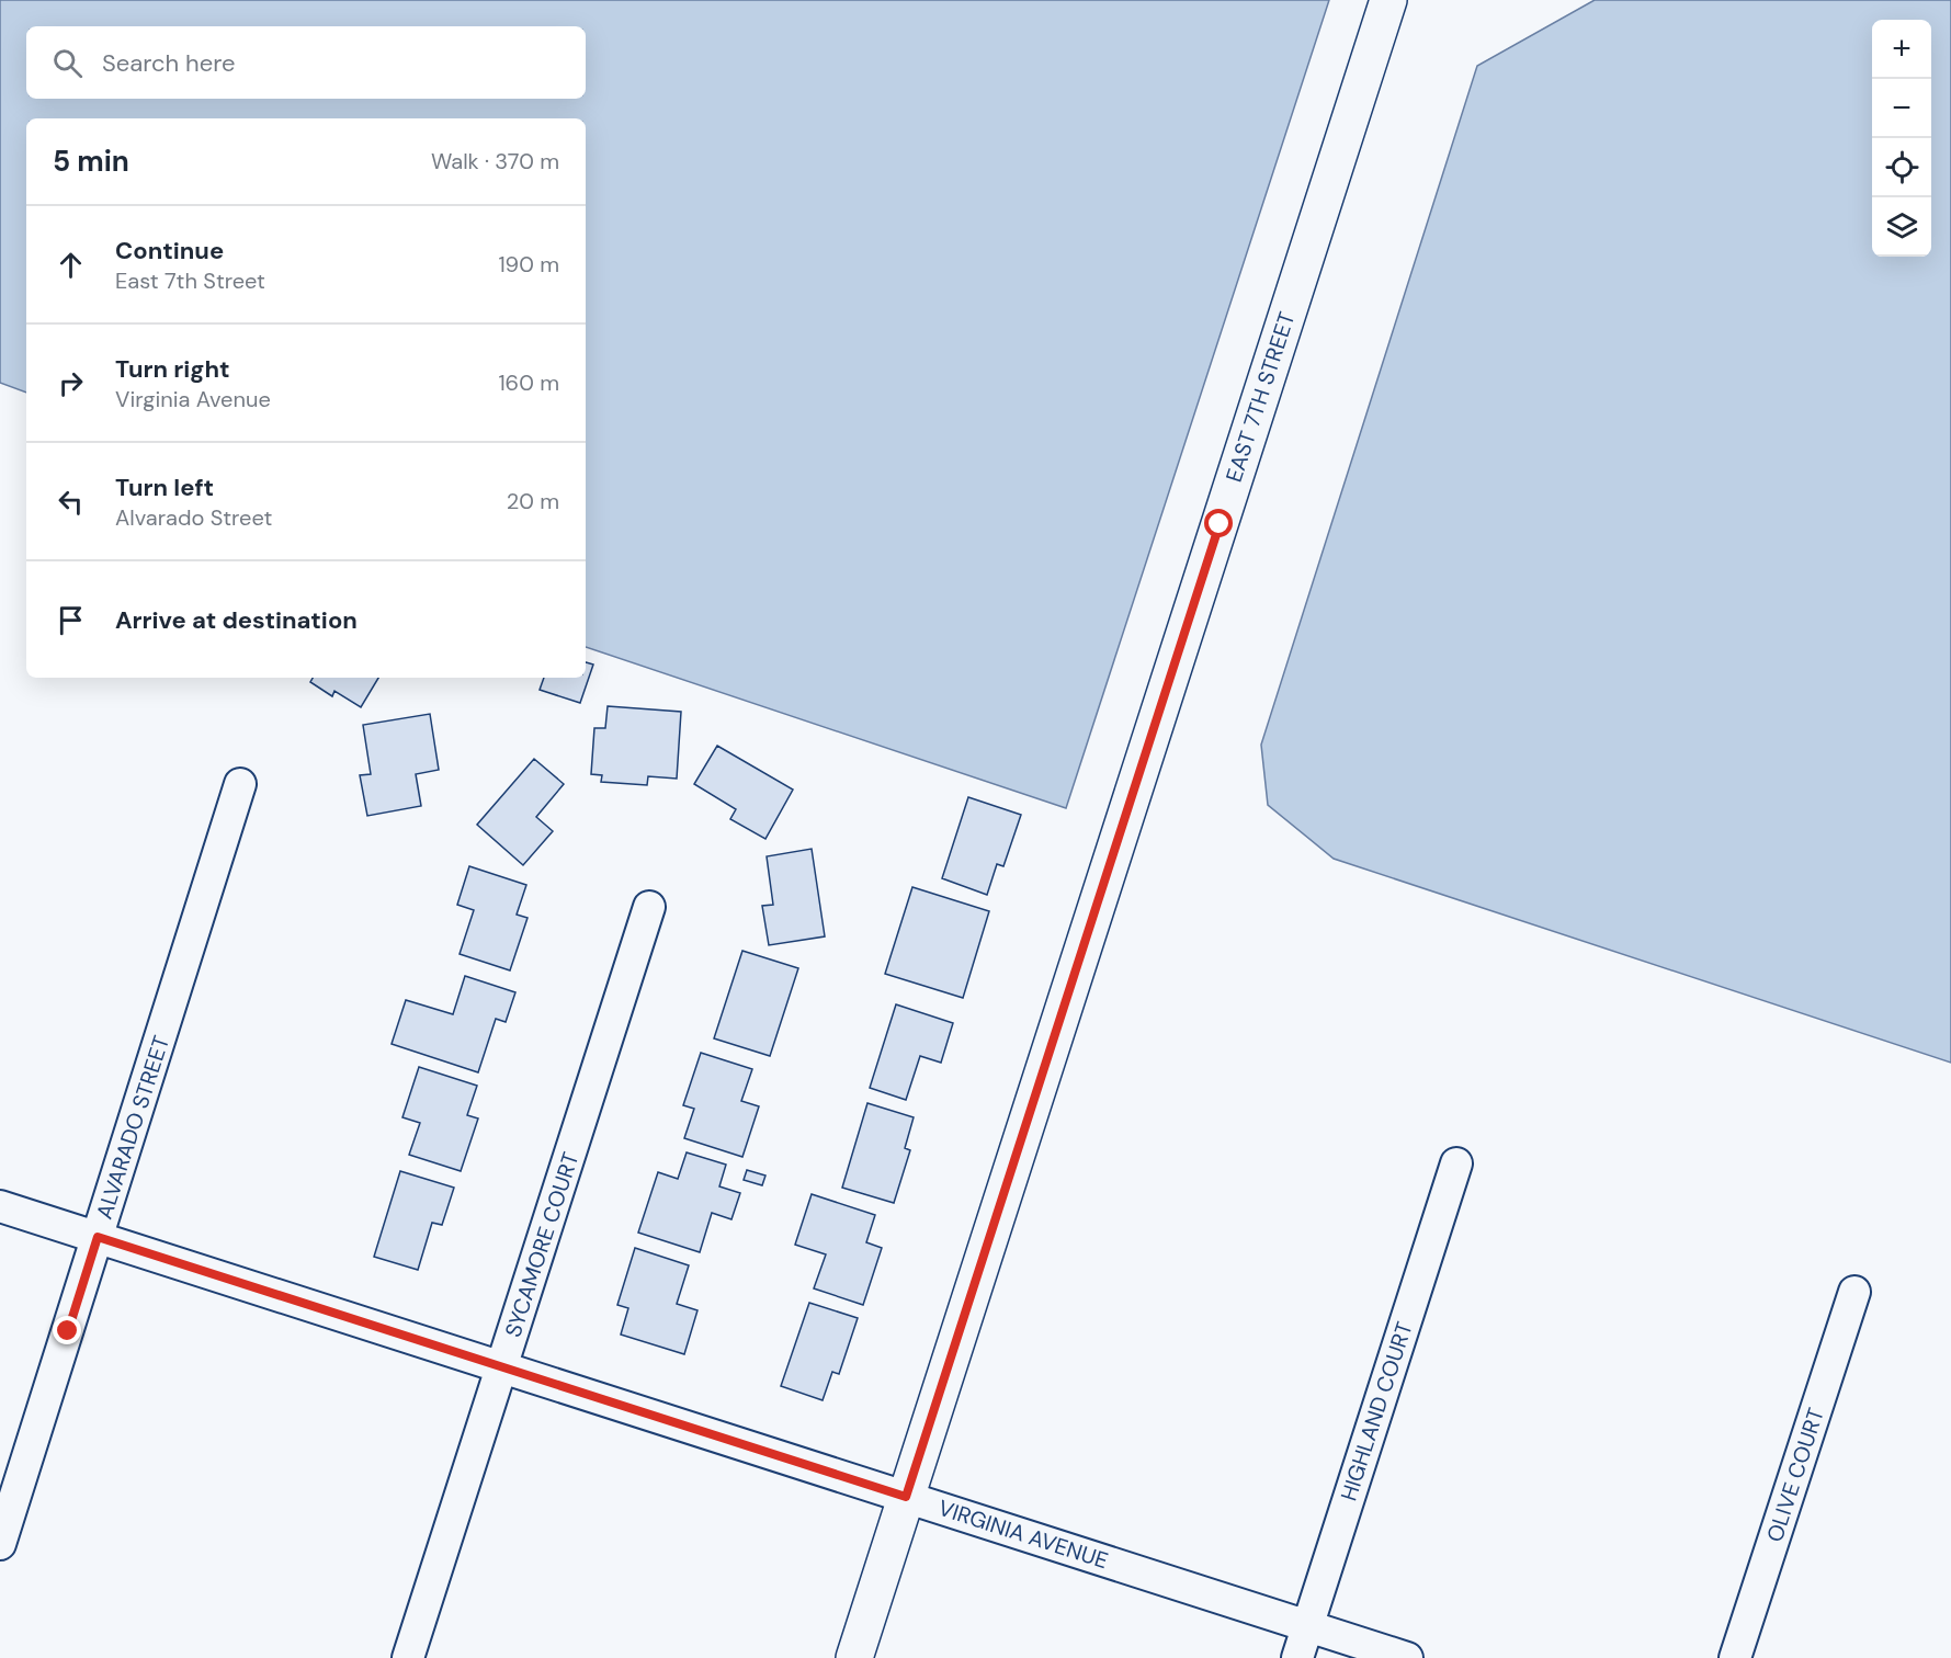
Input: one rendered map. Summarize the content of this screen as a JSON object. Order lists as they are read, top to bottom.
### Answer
{
  "streets": {
    "street": [
      "EAST 7TH STREET",
      "ALVARADO STREET",
      "SYCAMORE COURT",
      "HIGHLAND COURT",
      "OLIVE COURT",
      "VIRGINIA AVENUE"
    ]
  },
  "crossings": [
    ["EAST 7TH STREET", "VIRGINIA AVENUE"],
    ["ALVARADO STREET", "VIRGINIA AVENUE"],
    ["SYCAMORE COURT", "VIRGINIA AVENUE"],
    ["HIGHLAND COURT", "VIRGINIA AVENUE"]
  ],
  "page": {
    "map_buttons": ["+", "−"],
    "search": "Search here",
    "heading": ["5 min", "Walk · 370 m"],
    "list": [
      ["Continue", "East 7th Street", "190 m"],
      ["Turn right", "Virginia Avenue", "160 m"],
      ["Turn left", "Alvarado Street", "20 m"],
      "Arrive at destination"
    ]
  }
}
